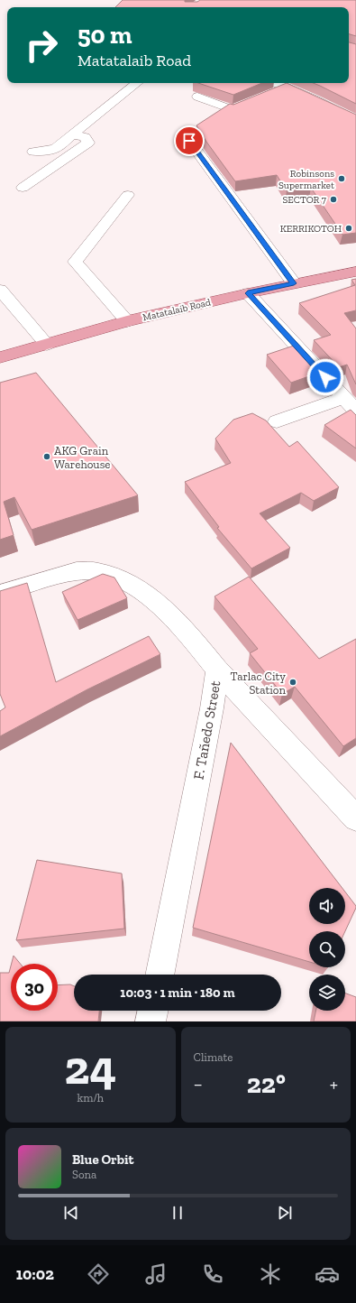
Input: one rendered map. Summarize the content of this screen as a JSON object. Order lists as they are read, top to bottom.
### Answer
{
  "streets": {
    "main road": ["Matatalaib Road"],
    "street": ["F. Tañedo Street"]
  },
  "places": [
    "Robinsons Supermarket",
    "SECTOR 7",
    "KERRIKOTOH",
    "AKG Grain Warehouse",
    "Tarlac City Station"
  ],
  "page": {
    "turn": ["50 m", "Matatalaib Road"],
    "limit": "30",
    "trip": "10:03 · 1 min · 180 m",
    "tile": [
      ["24", "km/h"],
      "Climate"
    ],
    "heat": ["−", "22°", "+"],
    "song": ["Blue Orbit", "Sona"],
    "tabs": "10:02"
  }
}
